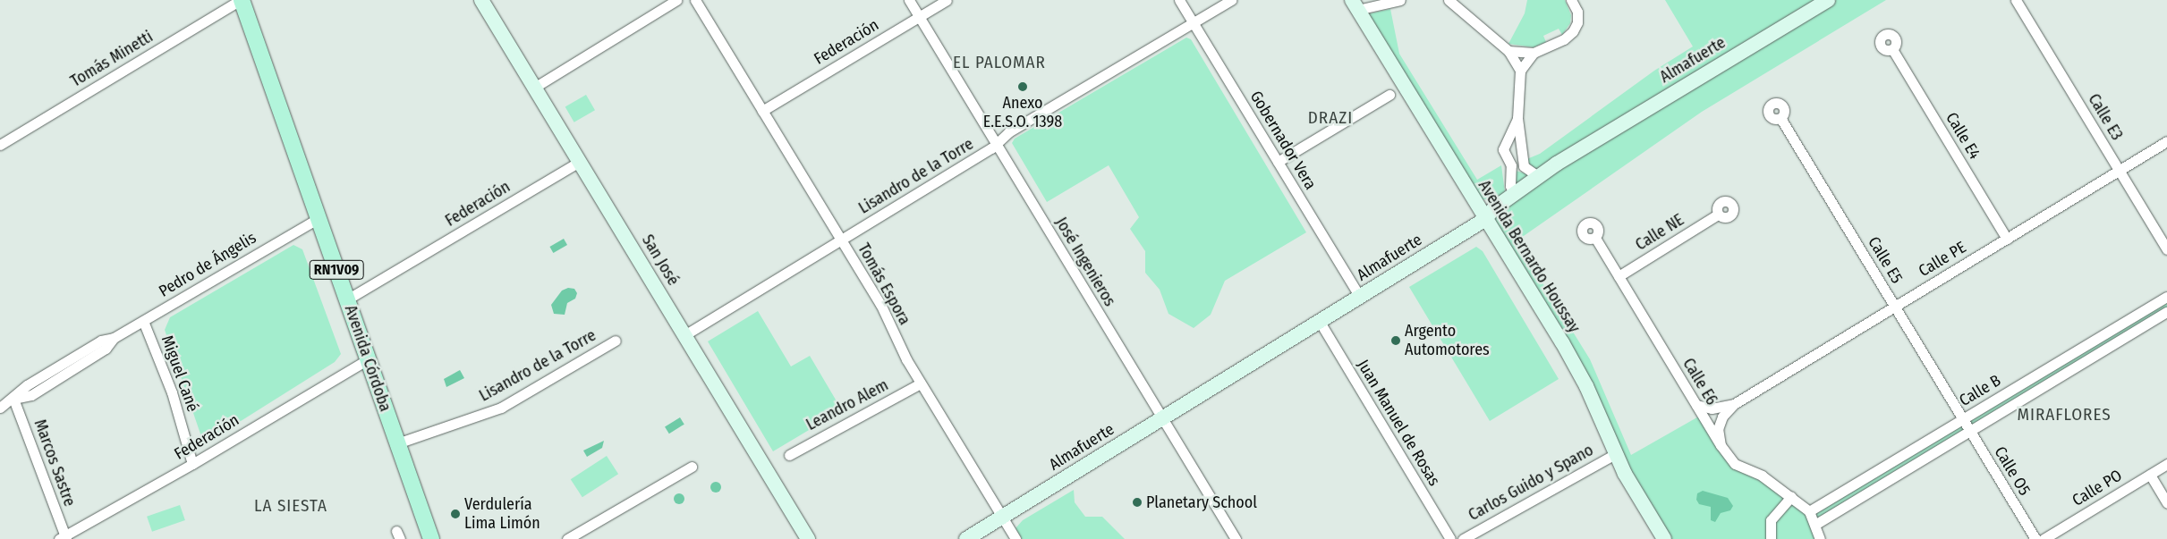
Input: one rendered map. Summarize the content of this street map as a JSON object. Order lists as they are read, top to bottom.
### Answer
{
  "streets": {
    "main road": ["RN1V09", "Avenida Córdoba"],
    "street": [
      "Federación",
      "Tomás Minetti",
      "Almafuerte",
      "Calle E3",
      "Calle E4",
      "Gobernador Vera",
      "Lisandro de la Torre",
      "Calle NE",
      "Avenida Bernardo Houssay",
      "Calle PE",
      "San José",
      "Calle E5",
      "José Ingenieros",
      "Pedro de Ángelis",
      "Tomás Espora",
      "Miguel Cané",
      "Calle E6",
      "Calle B",
      "Leandro Alem",
      "Juan Manuel de Rosas",
      "Marcos Sastre",
      "Calle O5",
      "Carlos Guido y Spano",
      "Calle PO"
    ]
  },
  "crossings": [
    ["Federación", "San José"],
    ["Federación", "José Ingenieros"],
    ["Federación", "Tomás Espora"],
    ["Federación", "Avenida Córdoba"],
    ["Federación", "Miguel Cané"],
    ["Federación", "Marcos Sastre"],
    ["Tomás Minetti", "Avenida Córdoba"],
    ["Almafuerte", "Gobernador Vera"],
    ["Almafuerte", "Avenida Bernardo Houssay"],
    ["Almafuerte", "José Ingenieros"],
    ["Almafuerte", "Tomás Espora"],
    ["Almafuerte", "Juan Manuel de Rosas"],
    ["Calle E3", "Calle PE"],
    ["Calle E4", "Calle PE"],
    ["Gobernador Vera", "Lisandro de la Torre"],
    ["Lisandro de la Torre", "San José"],
    ["Lisandro de la Torre", "José Ingenieros"],
    ["Lisandro de la Torre", "Tomás Espora"],
    ["Lisandro de la Torre", "Avenida Córdoba"],
    ["Calle NE", "Calle E6"],
    ["Avenida Bernardo Houssay", "Carlos Guido y Spano"],
    ["Calle PE", "Calle E5"],
    ["Calle PE", "Calle E6"],
    ["Calle E5", "Calle B"],
    ["Calle E5", "Calle O5"],
    ["Pedro de Ángelis", "Avenida Córdoba"],
    ["Pedro de Ángelis", "Miguel Cané"],
    ["Pedro de Ángelis", "Marcos Sastre"],
    ["Tomás Espora", "Leandro Alem"],
    ["Calle E6", "Calle B"],
    ["Calle B", "Calle O5"]
  ],
  "districts": [
    "EL PALOMAR",
    "DRAZI",
    "MIRAFLORES",
    "LA SIESTA"
  ],
  "places": [
    "Anexo E.E.S.O. 1398",
    "Argento Automotores",
    "Planetary School",
    "Verdulería Lima Limón"
  ]
}
